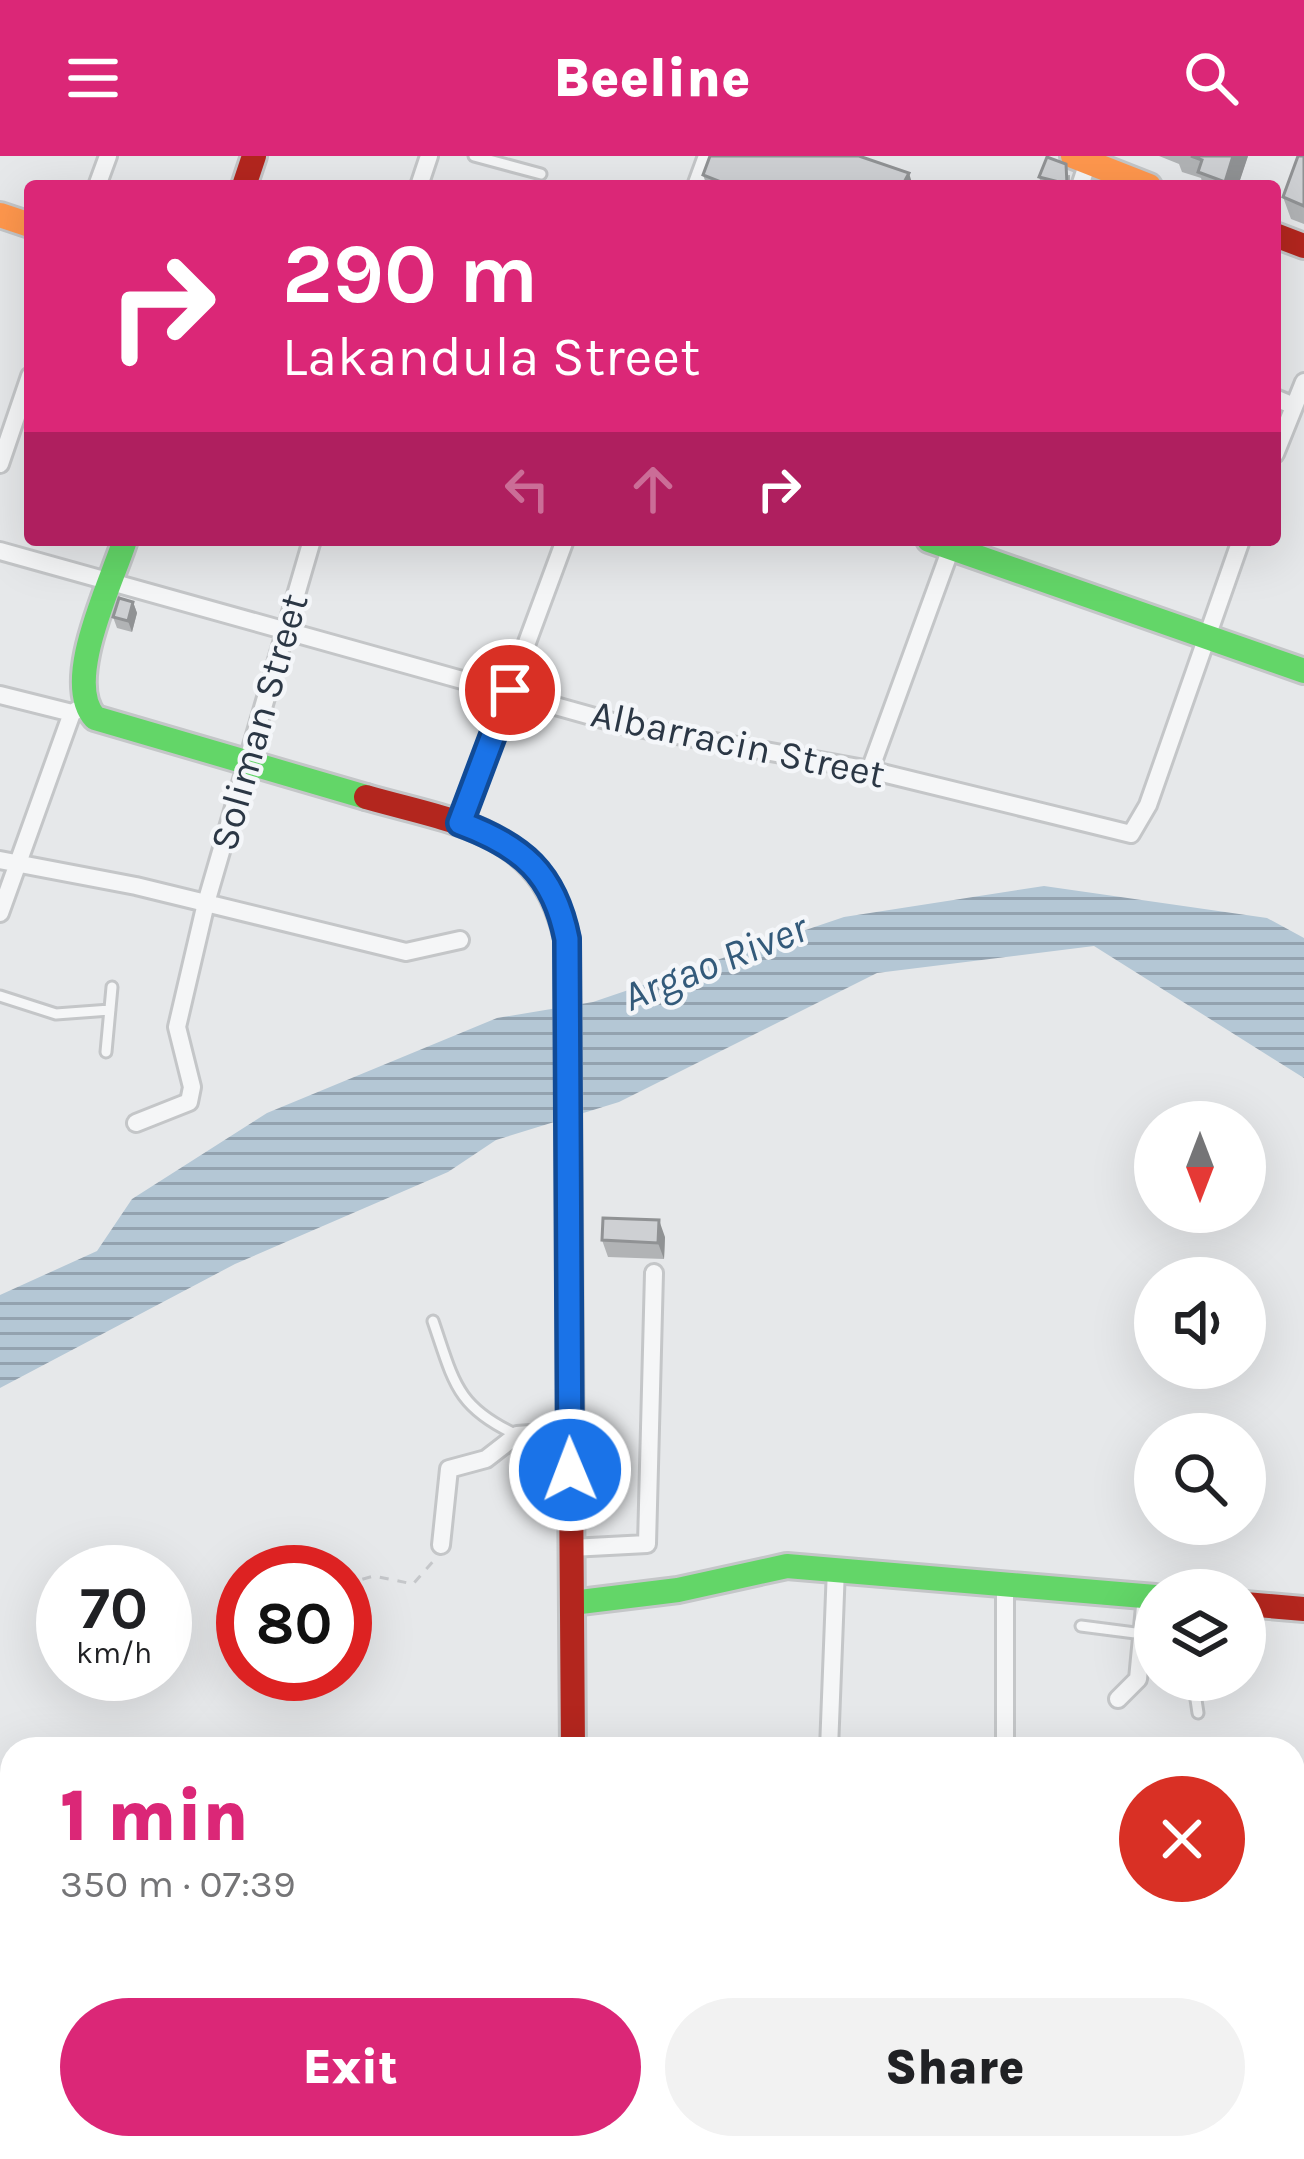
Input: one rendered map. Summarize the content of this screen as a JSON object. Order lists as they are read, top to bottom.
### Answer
{
  "streets": {
    "street": ["Soliman Street", "Albarracin Street"]
  },
  "crossings": [
    ["Soliman Street", "Albarracin Street"]
  ],
  "water": ["Argao River"],
  "north": "bottom",
  "page": {
    "header": "Beeline",
    "turn": ["290 m", "Lakandula Street"],
    "speed": "70 km/h",
    "limit": "80",
    "heading": ["1 min", "350 m · 07:39"],
    "buttons": ["Exit", "Share"]
  }
}
